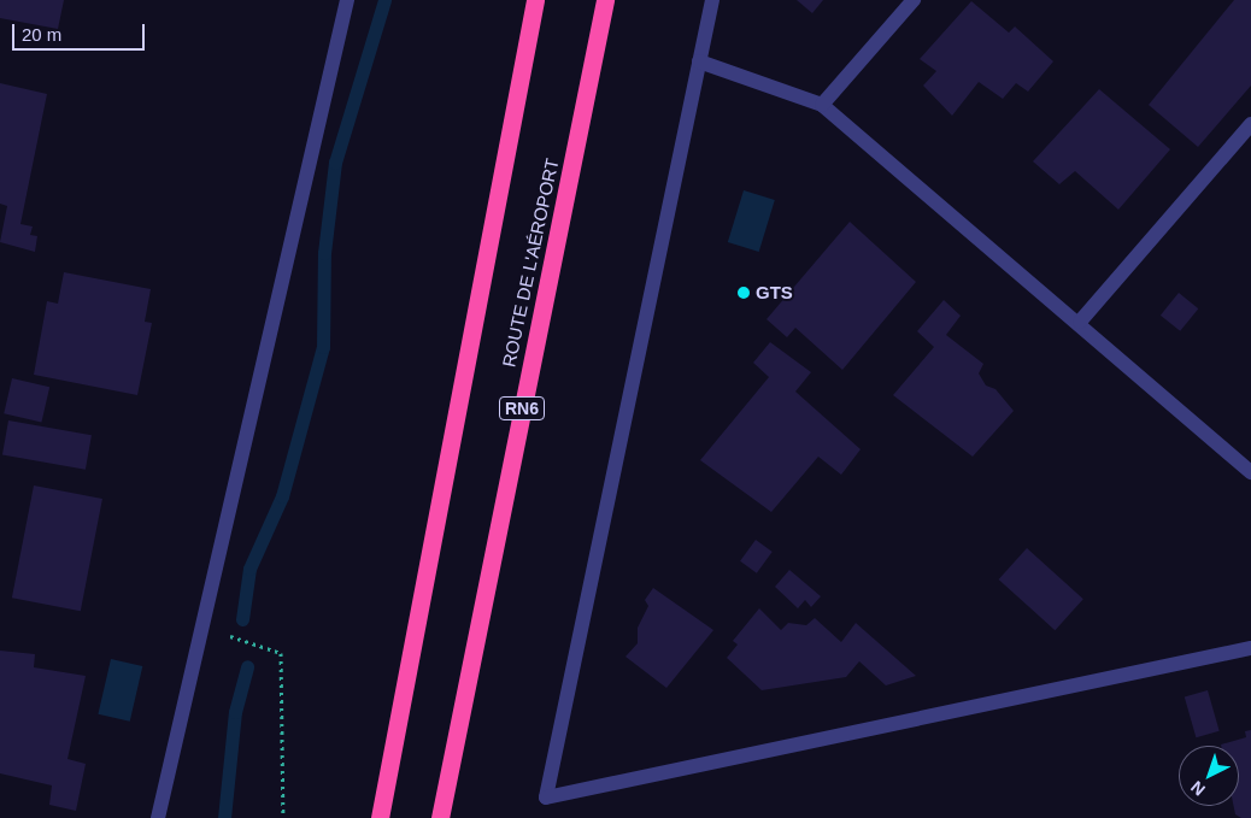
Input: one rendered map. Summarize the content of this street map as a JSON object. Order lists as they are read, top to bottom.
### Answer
{
  "streets": {
    "highway": ["ROUTE DE L'AÉROPORT", "RN6"]
  },
  "places": ["GTS"],
  "scale_bar": "20 m",
  "north": "bottom left"
}
